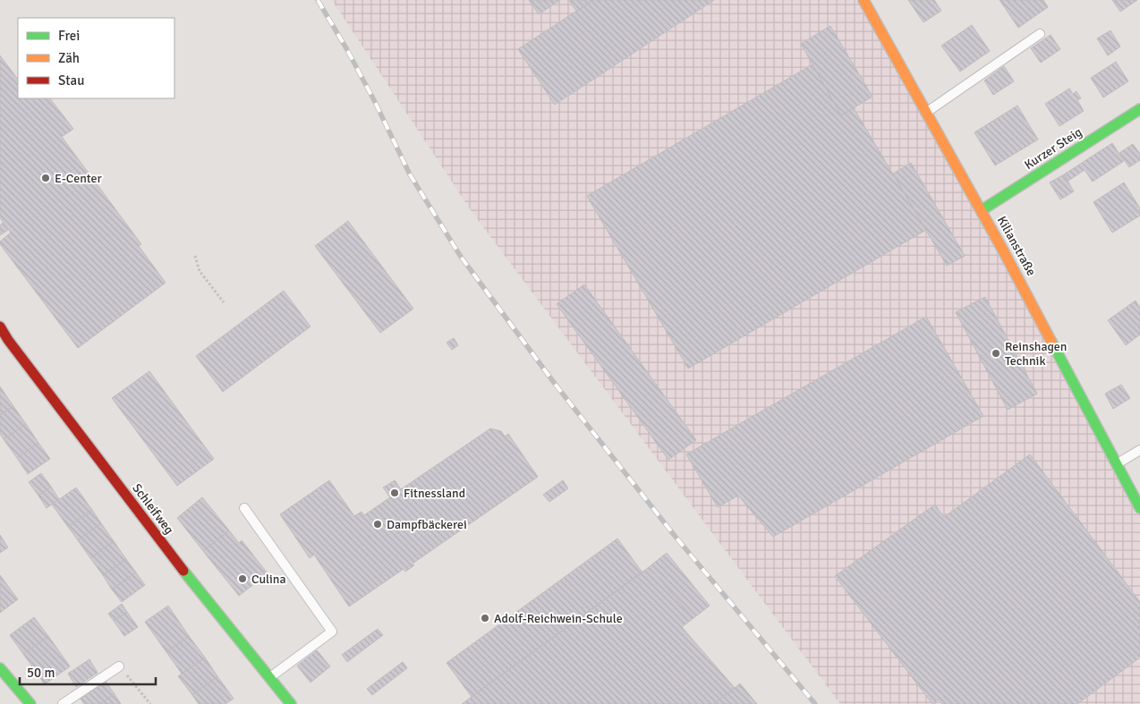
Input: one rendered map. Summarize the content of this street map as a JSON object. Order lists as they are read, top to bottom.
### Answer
{
  "streets": {
    "street": ["Kurzer Steig", "Kilianstraße", "Schleifweg"]
  },
  "crossings": [
    ["Kurzer Steig", "Kilianstraße"]
  ],
  "places": [
    "E-Center",
    "Reinshagen Technik",
    "Fitnessland",
    "Dampfbäckerei",
    "Culina",
    "Adolf-Reichwein-Schule"
  ],
  "legend": ["Frei", "Zäh", "Stau"],
  "scale_bar": "50 m"
}
